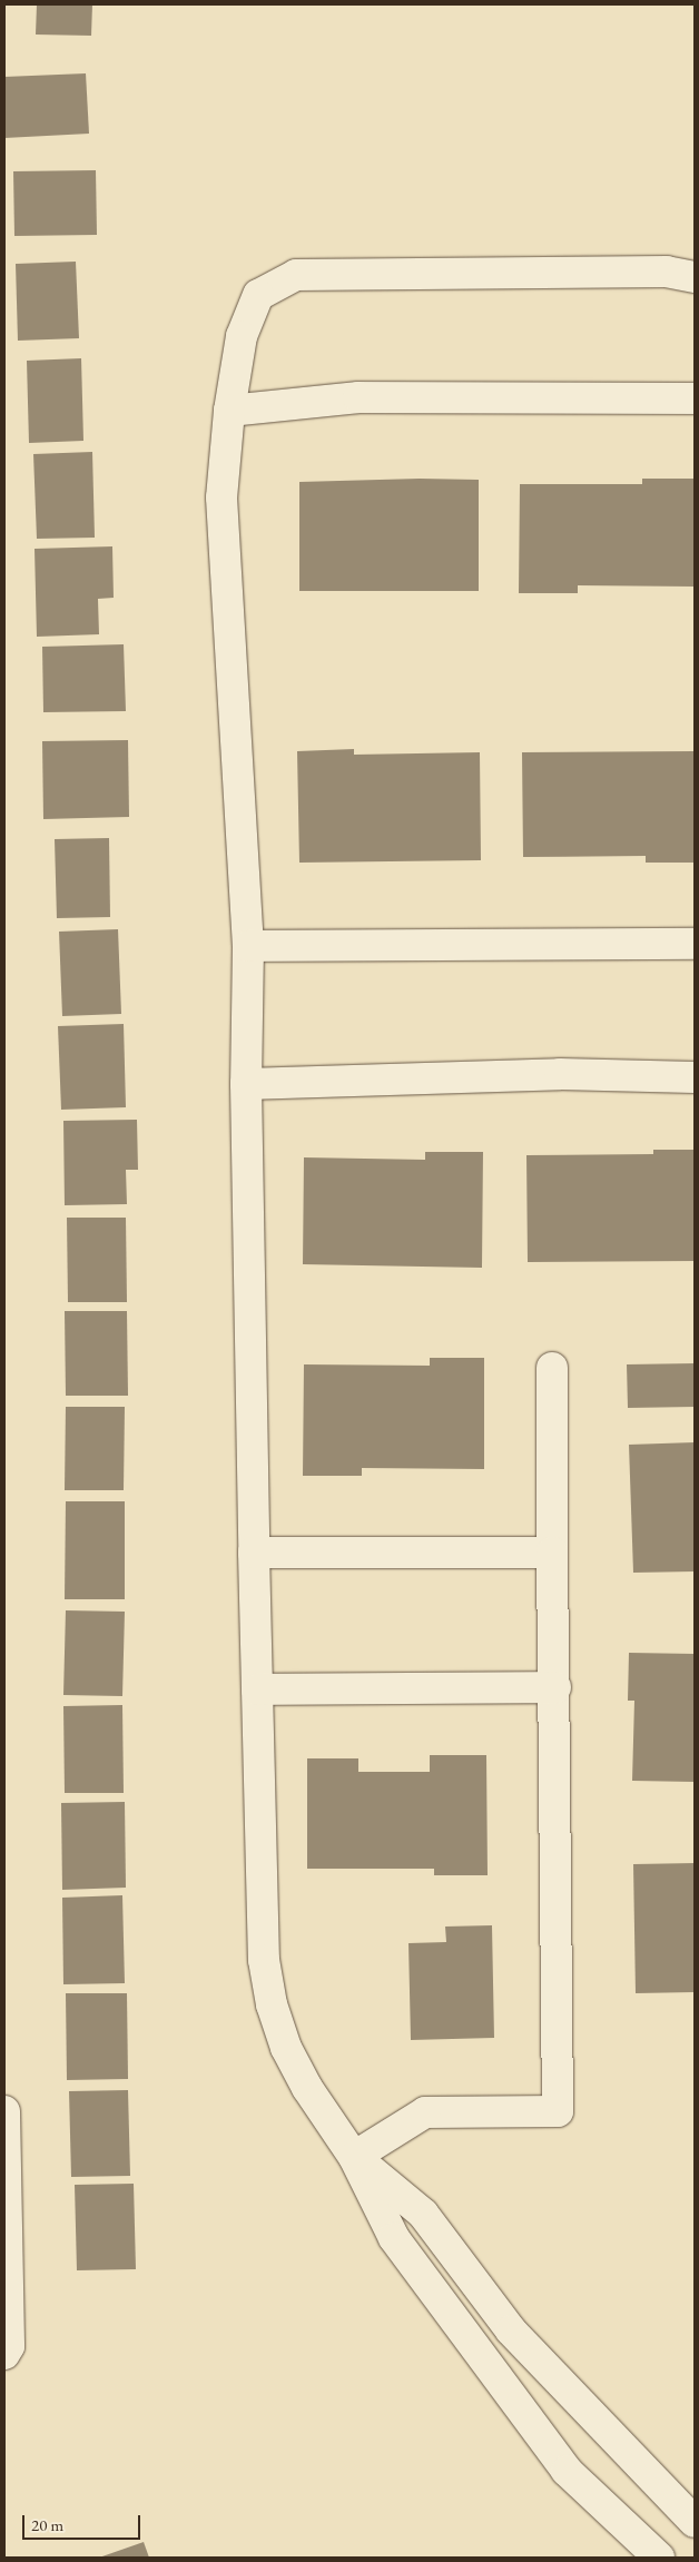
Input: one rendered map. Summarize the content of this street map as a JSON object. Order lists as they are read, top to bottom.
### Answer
{
  "scale_bar": "20 m"
}
